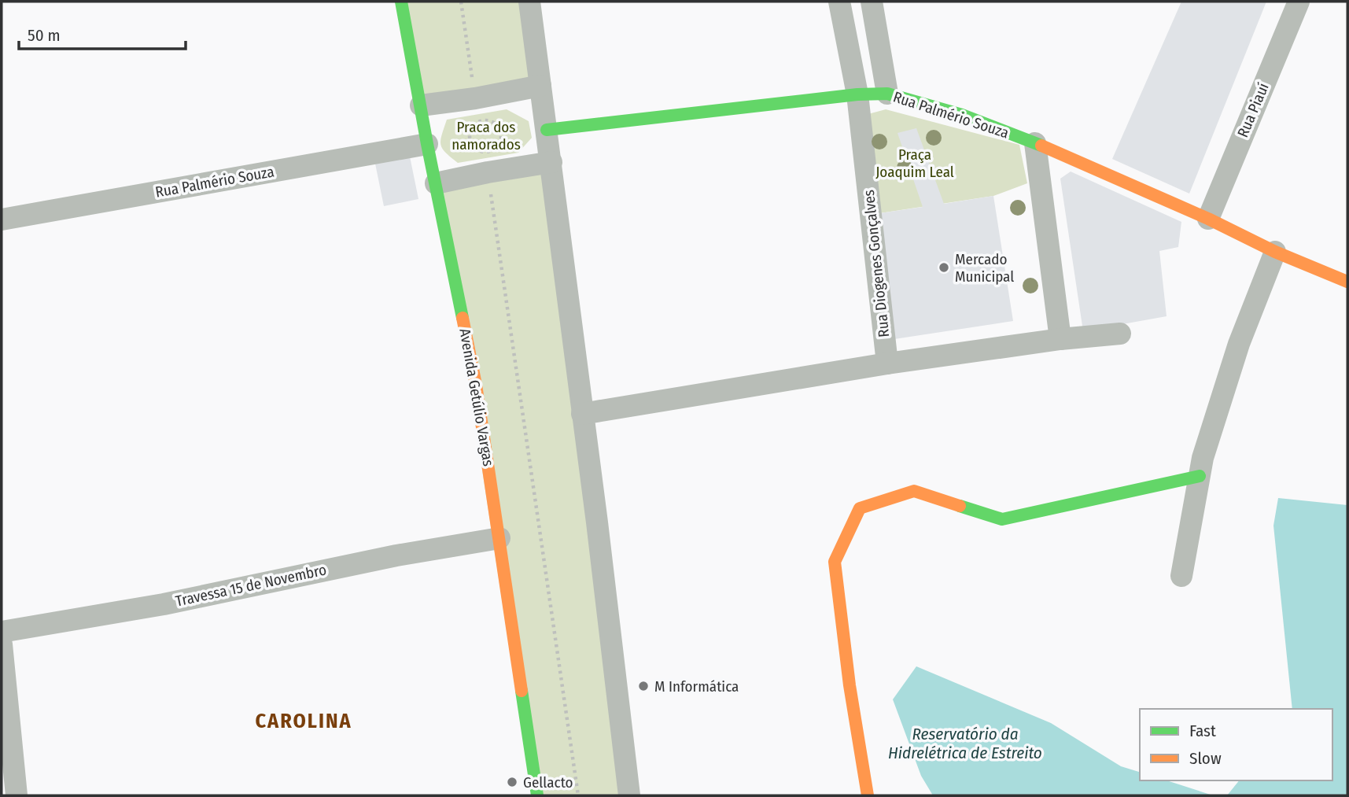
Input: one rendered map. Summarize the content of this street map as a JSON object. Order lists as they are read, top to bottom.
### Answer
{
  "streets": {
    "street": [
      "Rua Piauí",
      "Rua Palmério Souza",
      "Rua Diogenes Gonçalves",
      "Avenida Getúlio Vargas",
      "Travessa 15 de Novembro"
    ]
  },
  "crossings": [
    ["Rua Piauí", "Rua Palmério Souza"],
    ["Rua Palmério Souza", "Rua Diogenes Gonçalves"],
    ["Rua Palmério Souza", "Avenida Getúlio Vargas"],
    ["Avenida Getúlio Vargas", "Travessa 15 de Novembro"]
  ],
  "districts": ["CAROLINA"],
  "water": ["Reservatório da Hidrelétrica de Estreito"],
  "parks": ["Praca dos namorados", "Praça Joaquim Leal"],
  "places": ["Mercado Municipal", "M Informática", "Gellacto"],
  "legend": ["Fast", "Slow"],
  "scale_bar": "50 m"
}
